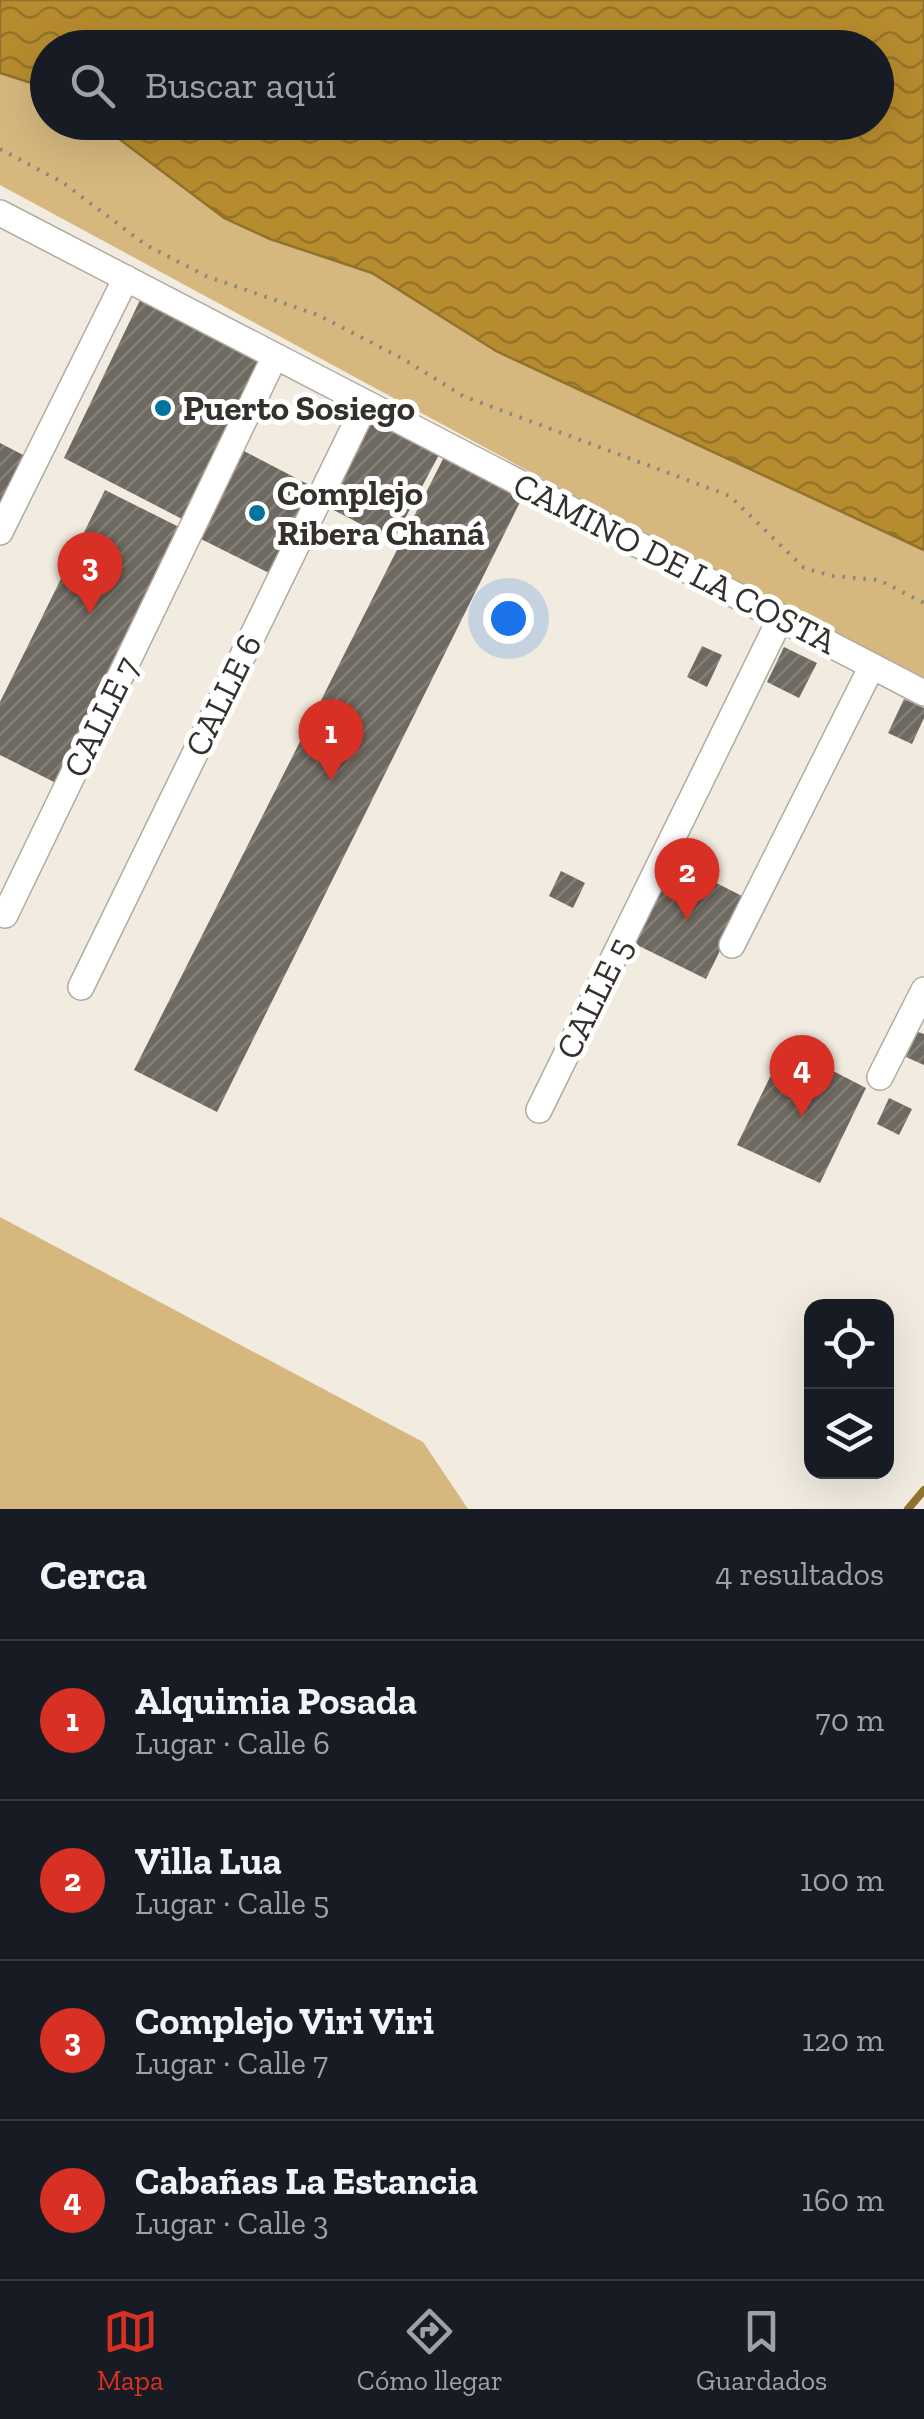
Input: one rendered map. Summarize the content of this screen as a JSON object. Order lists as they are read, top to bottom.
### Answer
{
  "streets": {
    "street": [
      "CAMINO DE LA COSTA",
      "CALLE 6",
      "CALLE 7",
      "CALLE 5"
    ]
  },
  "crossings": [
    ["CAMINO DE LA COSTA", "CALLE 6"],
    ["CAMINO DE LA COSTA", "CALLE 7"],
    ["CAMINO DE LA COSTA", "CALLE 5"]
  ],
  "places": ["Puerto Sosiego", "Complejo Ribera Chaná"],
  "page": {
    "search": "Buscar aquí",
    "pins": [
      "3",
      "1",
      "2",
      "4"
    ],
    "heading": ["Cerca", "4 resultados"],
    "list": [
      {
        "mark": "1",
        "name": "Alquimia Posada",
        "note": "Lugar · Calle 6",
        "value": "70 m"
      },
      {
        "mark": "2",
        "name": "Villa Lua",
        "note": "Lugar · Calle 5",
        "value": "100 m"
      },
      {
        "mark": "3",
        "name": "Complejo Viri Viri",
        "note": "Lugar · Calle 7",
        "value": "120 m"
      },
      {
        "mark": "4",
        "name": "Cabañas La Estancia",
        "note": "Lugar · Calle 3",
        "value": "160 m"
      }
    ],
    "nav": ["Mapa", "Cómo llegar", "Guardados"]
  }
}
